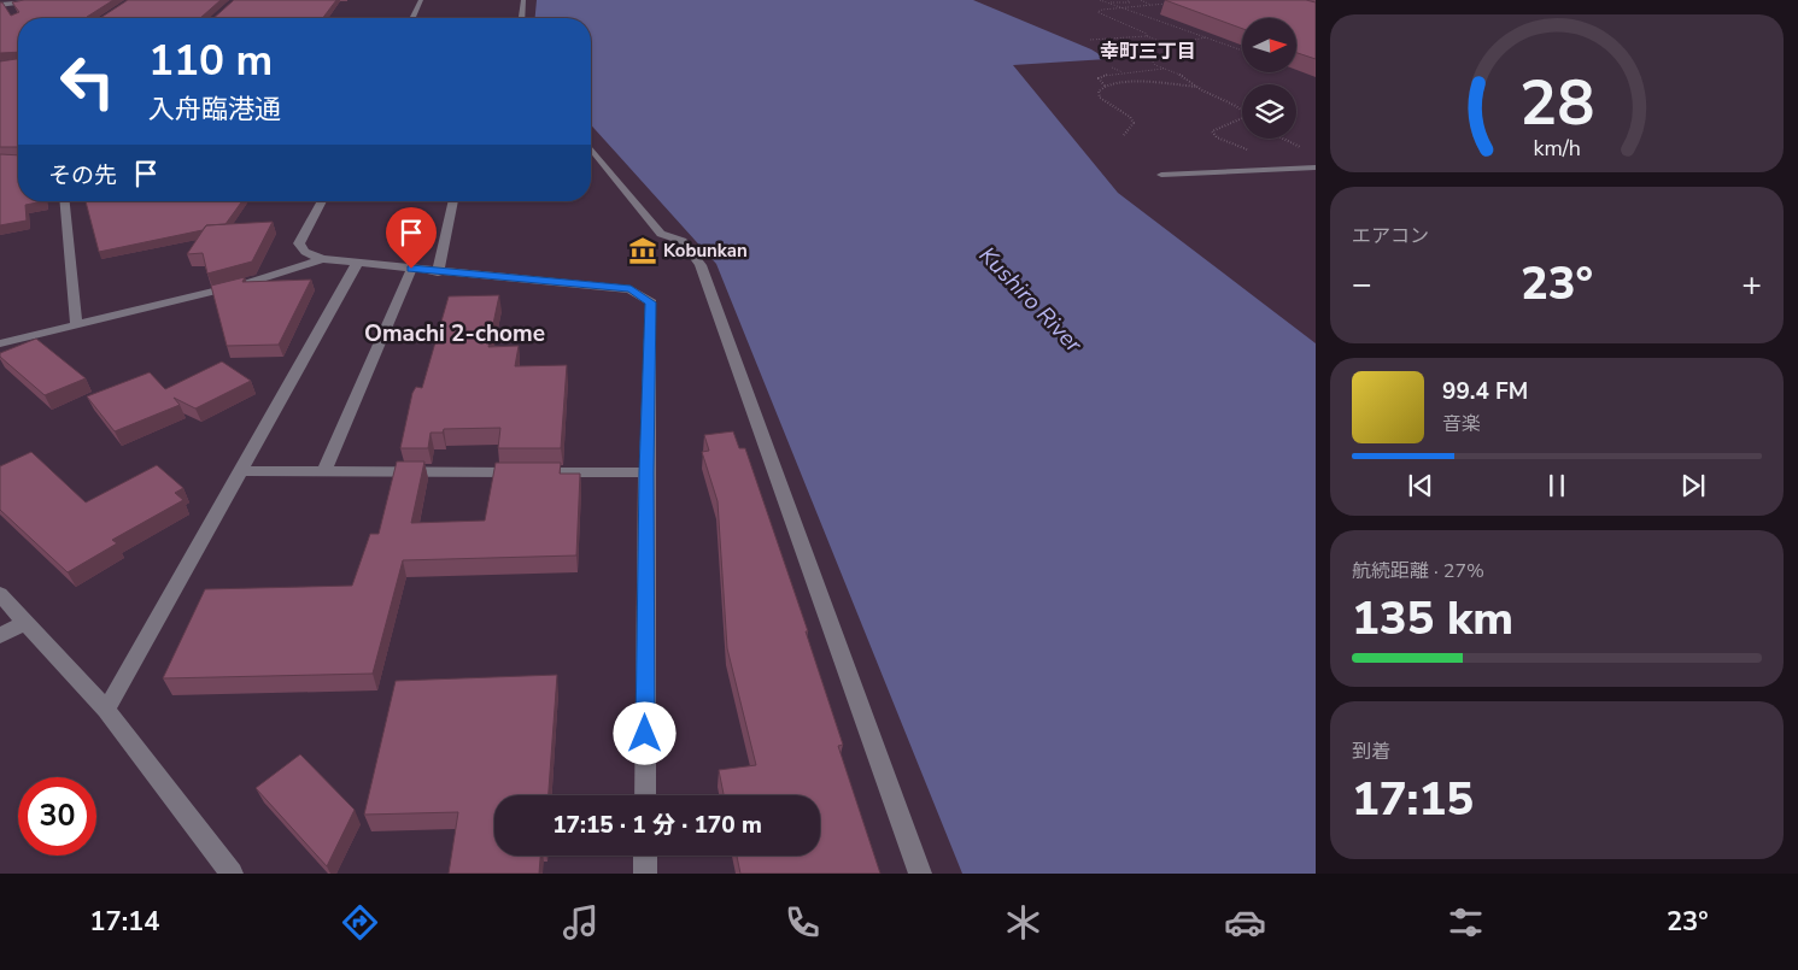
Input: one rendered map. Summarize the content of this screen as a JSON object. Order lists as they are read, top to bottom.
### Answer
{
  "districts": ["幸町三丁目", "Omachi 2-chome"],
  "water": ["Kushiro River"],
  "places": {
    "museum": ["Kobunkan"]
  },
  "north": "right",
  "page": {
    "turn": ["110 m", "入舟臨港通"],
    "then": "その先",
    "tile": [
      "エアコン",
      ["航続距離 · 27%", "135 km"],
      ["到着", "17:15"]
    ],
    "heat": ["−", "23°", "+"],
    "song": ["99.4 FM", "音楽"],
    "limit": "30",
    "trip": "17:15 · 1 分 · 170 m",
    "tabs": ["17:14", "23°"],
    "gauge": ["28", "km/h"]
  }
}
